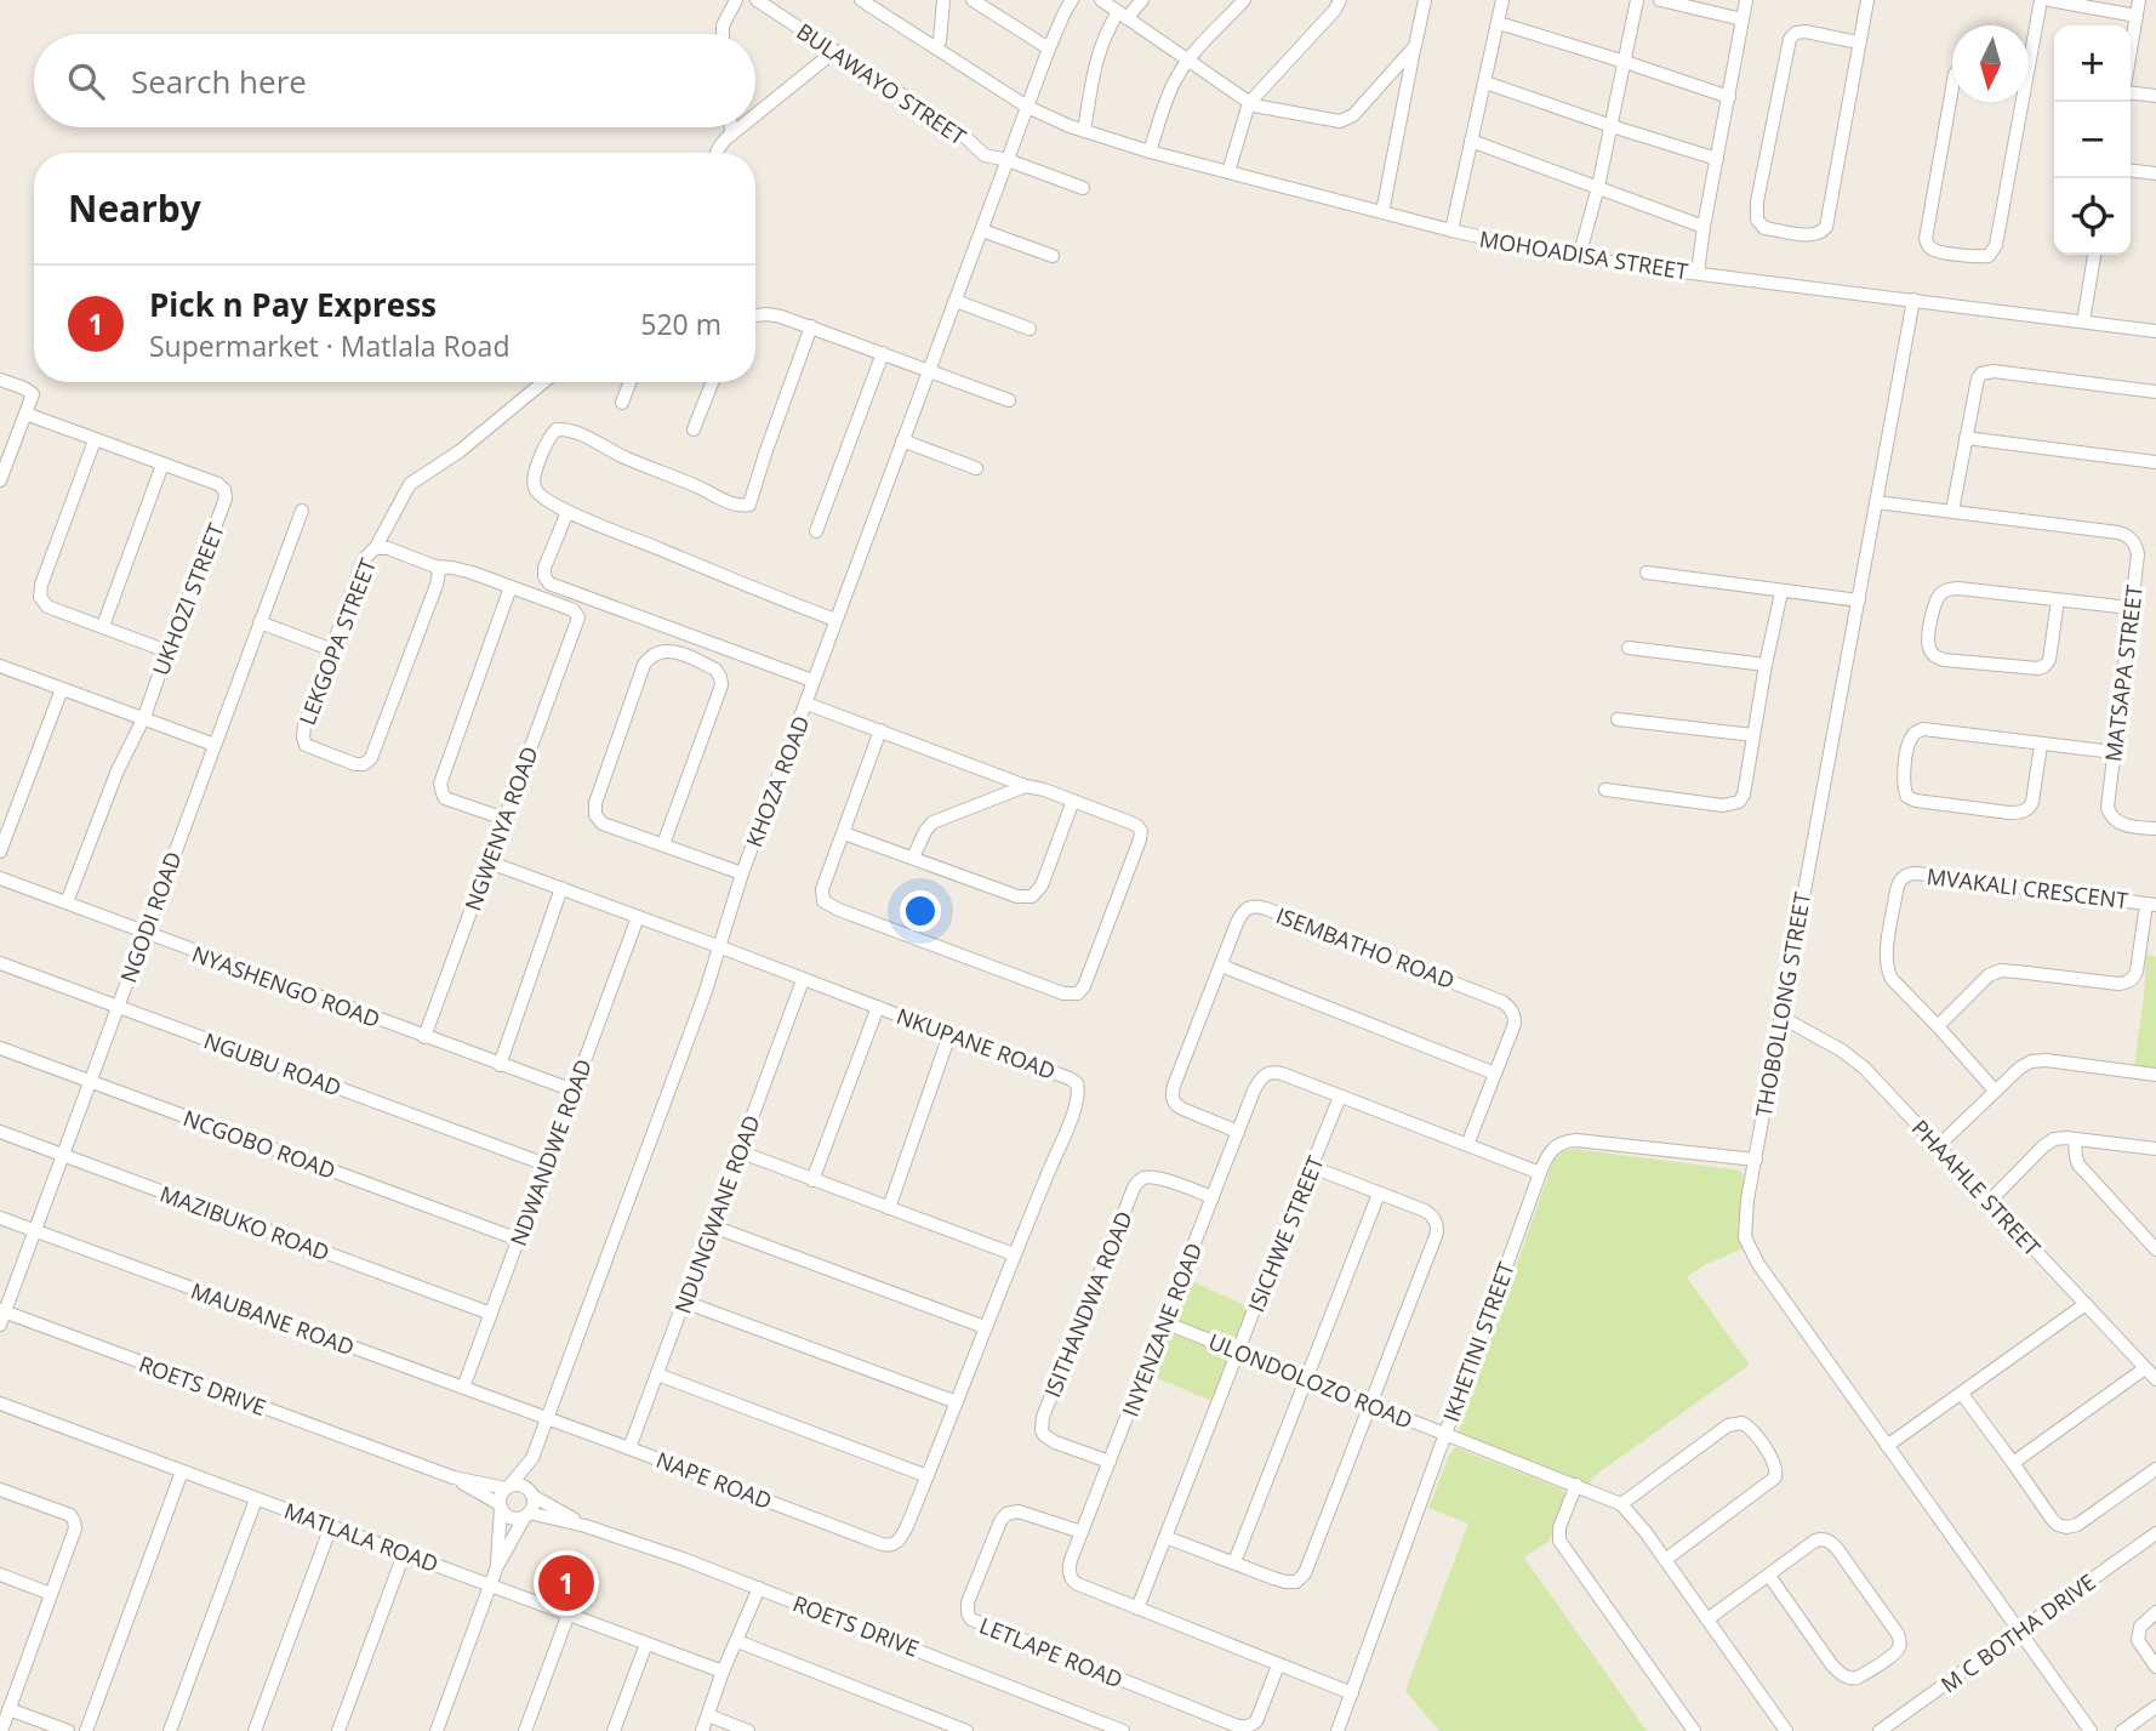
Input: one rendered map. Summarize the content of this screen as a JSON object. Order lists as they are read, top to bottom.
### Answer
{
  "streets": {
    "street": [
      "BULAWAYO STREET",
      "MOHOADISA STREET",
      "UKHOZI STREET",
      "LEKGOPA STREET",
      "MATSAPA STREET",
      "KHOZA ROAD",
      "NGWENYA ROAD",
      "MVAKALI CRESCENT",
      "NGODI ROAD",
      "ISEMBATHO ROAD",
      "NYASHENGO ROAD",
      "THOBOLLONG STREET",
      "NKUPANE ROAD",
      "NGUBU ROAD",
      "NCGOBO ROAD",
      "NDWANDWE ROAD",
      "PHAAHLE STREET",
      "NDUNGWANE ROAD",
      "MAZIBUKO ROAD",
      "ISICHWE STREET",
      "ISITHANDWA ROAD",
      "MAUBANE ROAD",
      "INYENZANE ROAD",
      "IKHETINI STREET",
      "ULONDOLOZO ROAD",
      "ROETS DRIVE",
      "NAPE ROAD",
      "MATLALA ROAD",
      "M C BOTHA DRIVE",
      "LETLAPE ROAD"
    ]
  },
  "crossings": [
    ["BULAWAYO STREET", "KHOZA ROAD"],
    ["MOHOADISA STREET", "KHOZA ROAD"],
    ["MOHOADISA STREET", "THOBOLLONG STREET"],
    ["UKHOZI STREET", "NYASHENGO ROAD"],
    ["LEKGOPA STREET", "NGWENYA ROAD"],
    ["MATSAPA STREET", "THOBOLLONG STREET"],
    ["KHOZA ROAD", "NKUPANE ROAD"],
    ["KHOZA ROAD", "MAUBANE ROAD"],
    ["KHOZA ROAD", "ROETS DRIVE"],
    ["KHOZA ROAD", "NAPE ROAD"],
    ["NGWENYA ROAD", "NYASHENGO ROAD"],
    ["NGWENYA ROAD", "NKUPANE ROAD"],
    ["NGODI ROAD", "NYASHENGO ROAD"],
    ["NGODI ROAD", "NGUBU ROAD"],
    ["NGODI ROAD", "NCGOBO ROAD"],
    ["NGODI ROAD", "MAZIBUKO ROAD"],
    ["NGODI ROAD", "MAUBANE ROAD"],
    ["NGODI ROAD", "ROETS DRIVE"],
    ["ISEMBATHO ROAD", "INYENZANE ROAD"],
    ["NYASHENGO ROAD", "NDWANDWE ROAD"],
    ["THOBOLLONG STREET", "PHAAHLE STREET"],
    ["THOBOLLONG STREET", "IKHETINI STREET"],
    ["THOBOLLONG STREET", "M C BOTHA DRIVE"],
    ["NKUPANE ROAD", "NDWANDWE ROAD"],
    ["NKUPANE ROAD", "NDUNGWANE ROAD"],
    ["NKUPANE ROAD", "NAPE ROAD"],
    ["NGUBU ROAD", "NDWANDWE ROAD"],
    ["NCGOBO ROAD", "NDWANDWE ROAD"],
    ["NDWANDWE ROAD", "MAZIBUKO ROAD"],
    ["NDWANDWE ROAD", "MAUBANE ROAD"],
    ["NDUNGWANE ROAD", "NAPE ROAD"],
    ["ISICHWE STREET", "INYENZANE ROAD"],
    ["ISICHWE STREET", "ULONDOLOZO ROAD"],
    ["ISITHANDWA ROAD", "INYENZANE ROAD"],
    ["MAUBANE ROAD", "NAPE ROAD"],
    ["INYENZANE ROAD", "IKHETINI STREET"],
    ["INYENZANE ROAD", "ULONDOLOZO ROAD"],
    ["INYENZANE ROAD", "LETLAPE ROAD"],
    ["IKHETINI STREET", "ULONDOLOZO ROAD"]
  ],
  "north": "bottom",
  "page": {
    "map_buttons": ["+", "−"],
    "search": "Search here",
    "heading": "Nearby",
    "list": [
      {
        "mark": "1",
        "name": "Pick n Pay Express",
        "note": "Supermarket · Matlala Road",
        "value": "520 m"
      }
    ],
    "pins": "1"
  }
}
